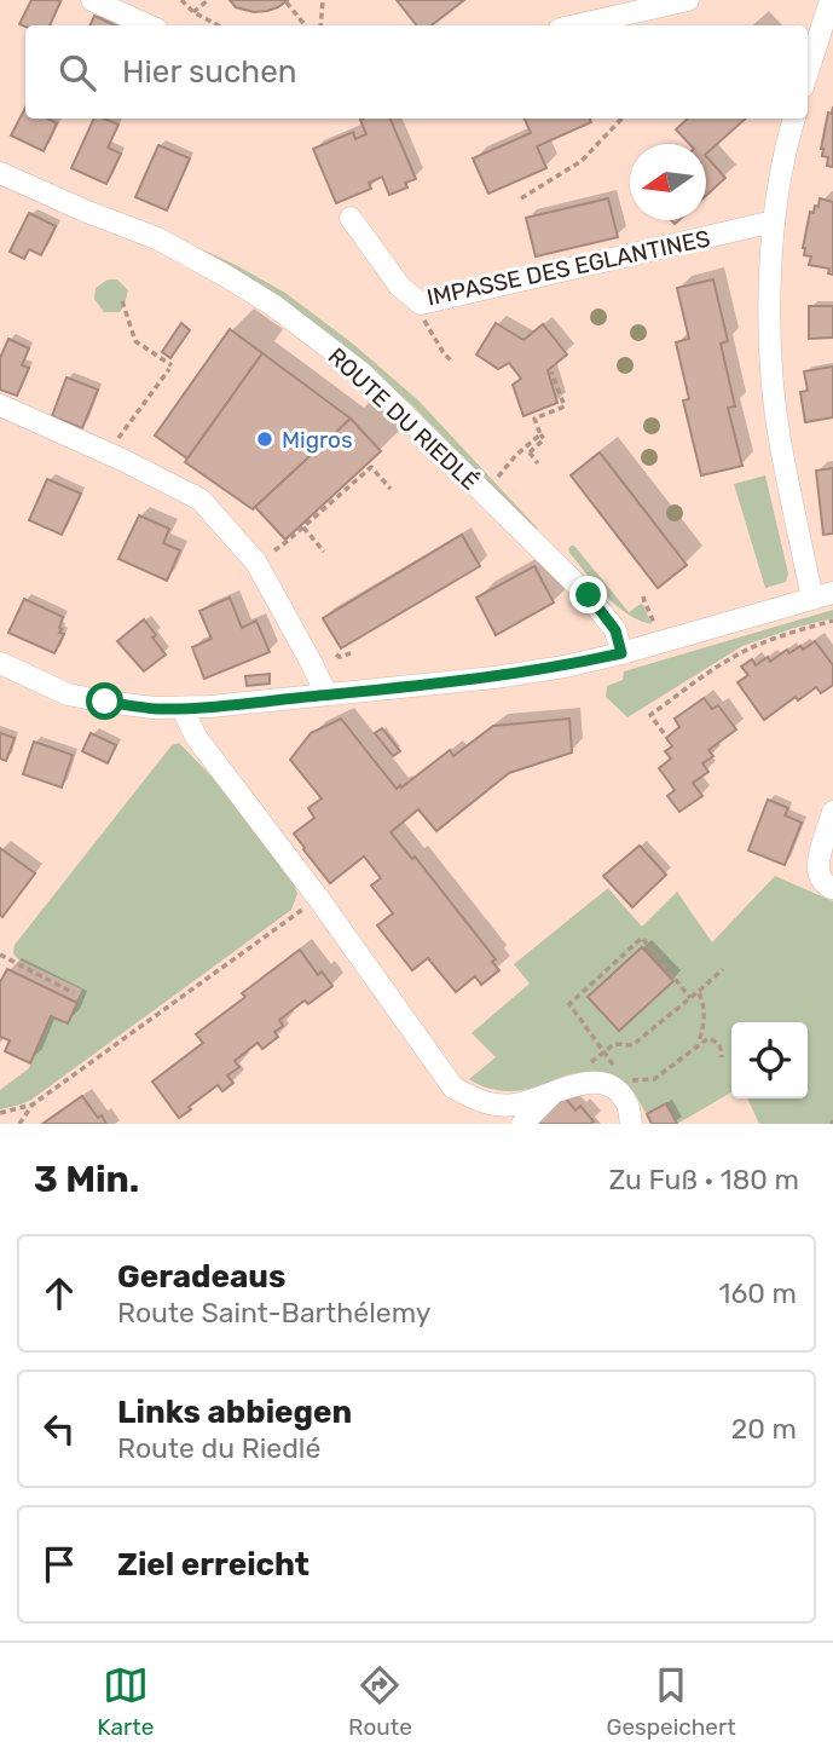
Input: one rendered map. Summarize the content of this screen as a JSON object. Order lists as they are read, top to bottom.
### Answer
{
  "streets": {
    "street": ["IMPASSE DES EGLANTINES", "ROUTE DU RIEDLÉ"]
  },
  "places": ["Migros"],
  "north": "left",
  "page": {
    "search": "Hier suchen",
    "heading": ["3 Min.", "Zu Fuß · 180 m"],
    "list": [
      ["Geradeaus", "Route Saint-Barthélemy", "160 m"],
      ["Links abbiegen", "Route du Riedlé", "20 m"],
      "Ziel erreicht"
    ],
    "nav": ["Karte", "Route", "Gespeichert"]
  }
}
